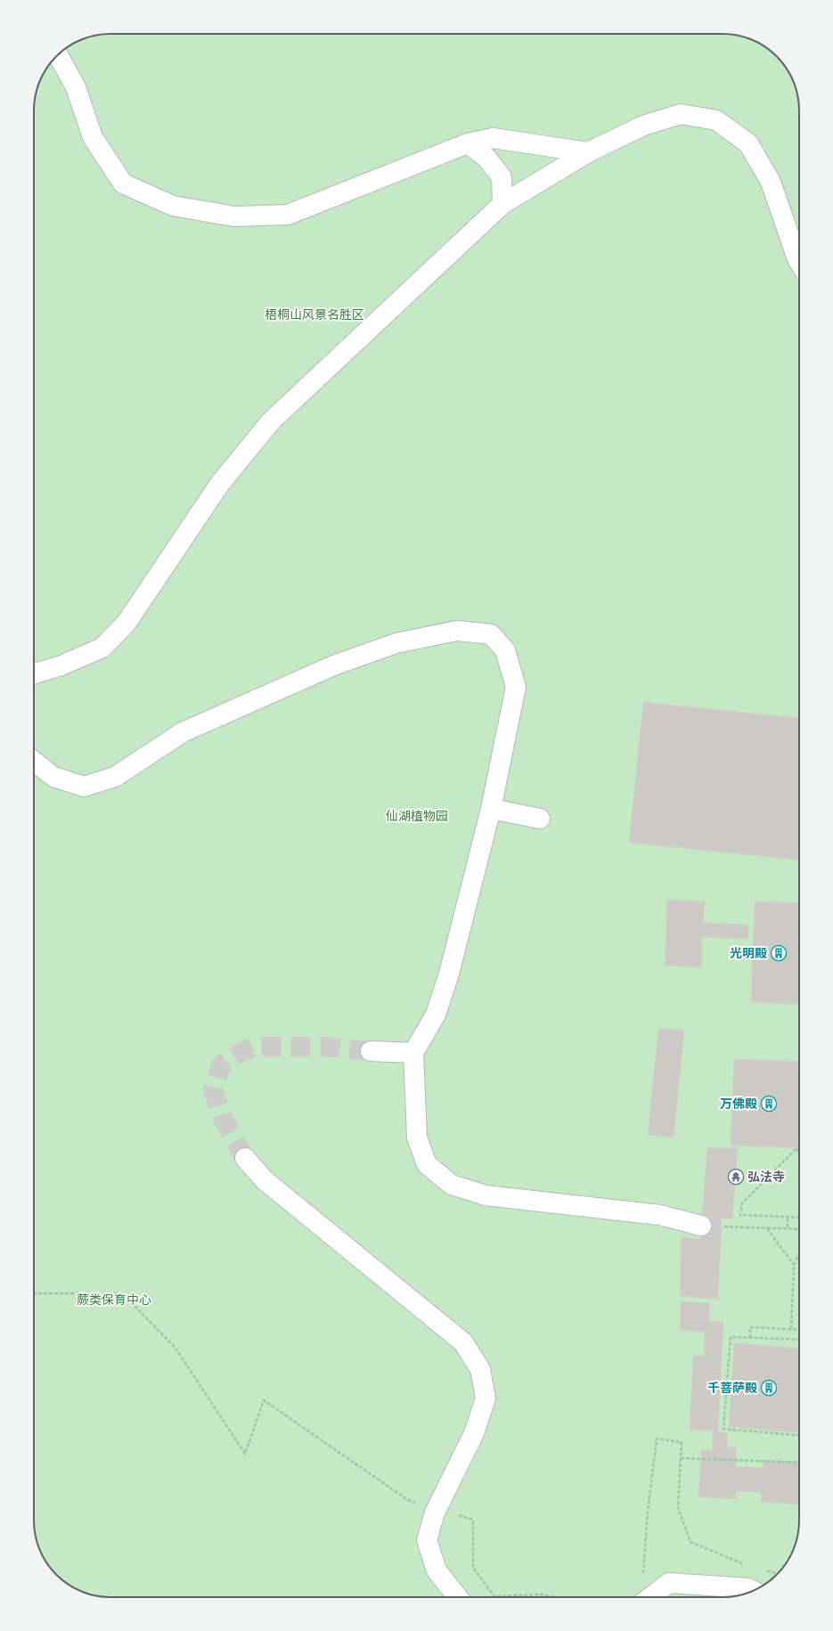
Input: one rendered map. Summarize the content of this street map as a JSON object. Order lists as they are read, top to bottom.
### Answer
{
  "parks": ["梧桐山风景名胜区", "仙湖植物园", "蕨类保育中心"],
  "places": {
    "building": ["光明殿", "万佛殿", "千菩萨殿"],
    "temple": ["弘法寺"]
  }
}
